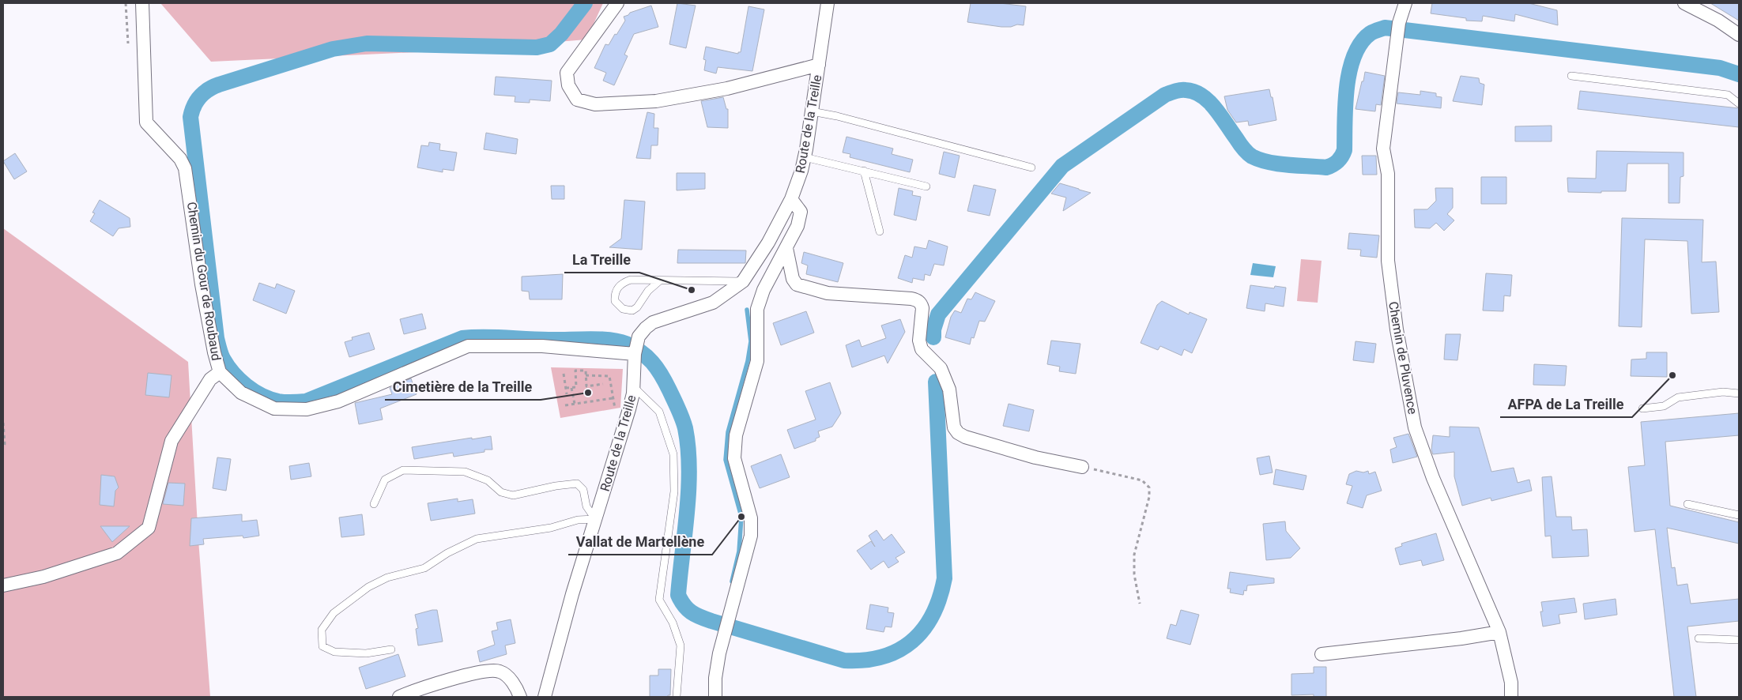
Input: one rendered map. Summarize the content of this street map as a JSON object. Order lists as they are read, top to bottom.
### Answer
{
  "streets": {
    "street": ["Route de la Treille", "Chemin du Gour de Roubaud", "Chemin de Pluvence"]
  },
  "crossings": [
    ["Route de la Treille", "Chemin du Gour de Roubaud"]
  ],
  "places": [
    "La Treille",
    "AFPA de La Treille",
    "Cimetière de la Treille",
    "Vallat de Martellène"
  ]
}
